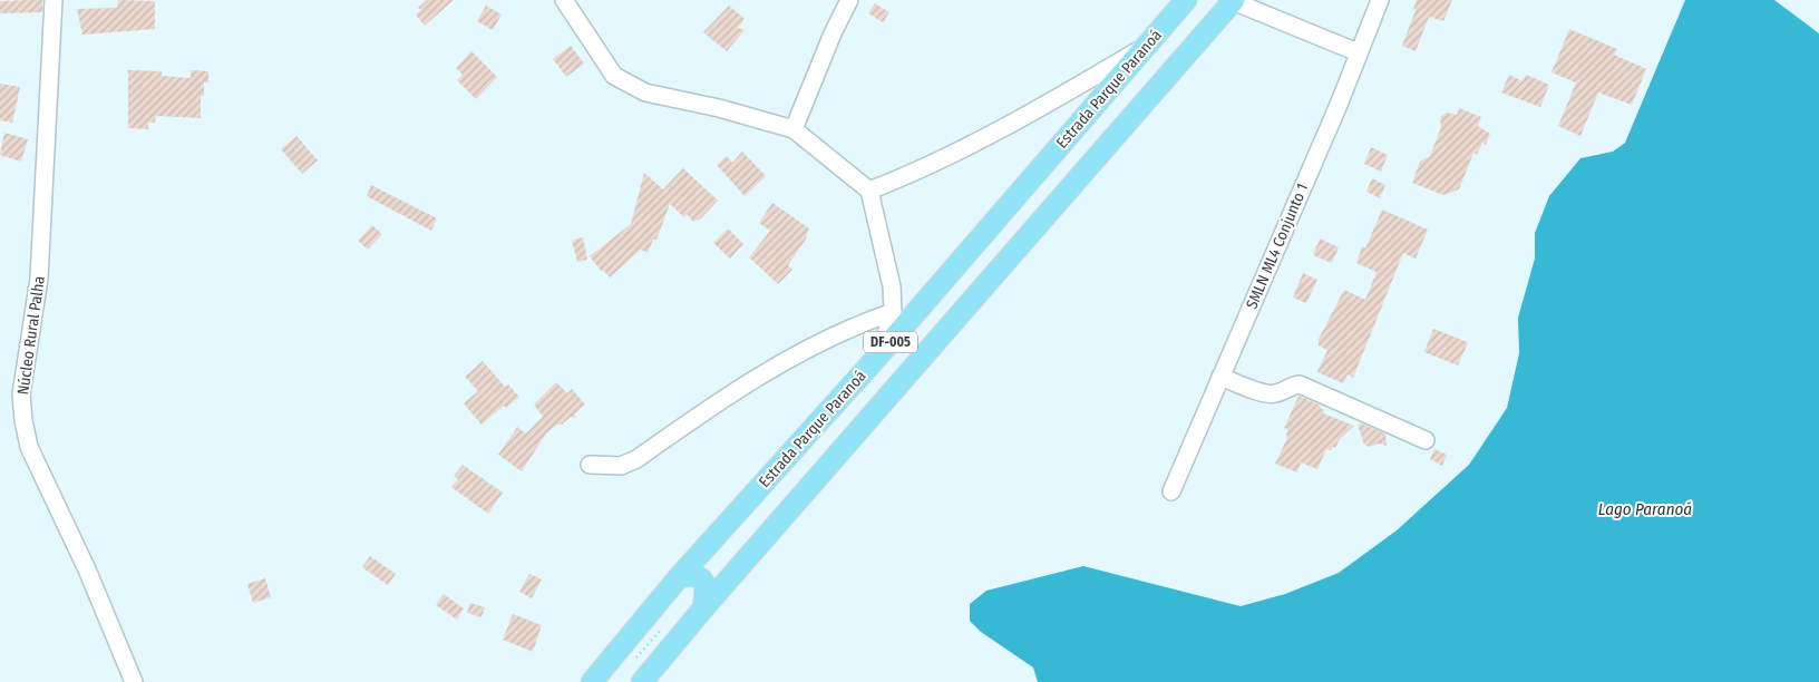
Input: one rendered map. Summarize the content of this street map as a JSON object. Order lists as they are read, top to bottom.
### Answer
{
  "streets": {
    "main road": ["Estrada Parque Paranoá", "DF-005"],
    "street": ["SMLN ML4 Conjunto 1", "Núcleo Rural Palha"]
  },
  "water": ["Lago Paranoá"]
}
